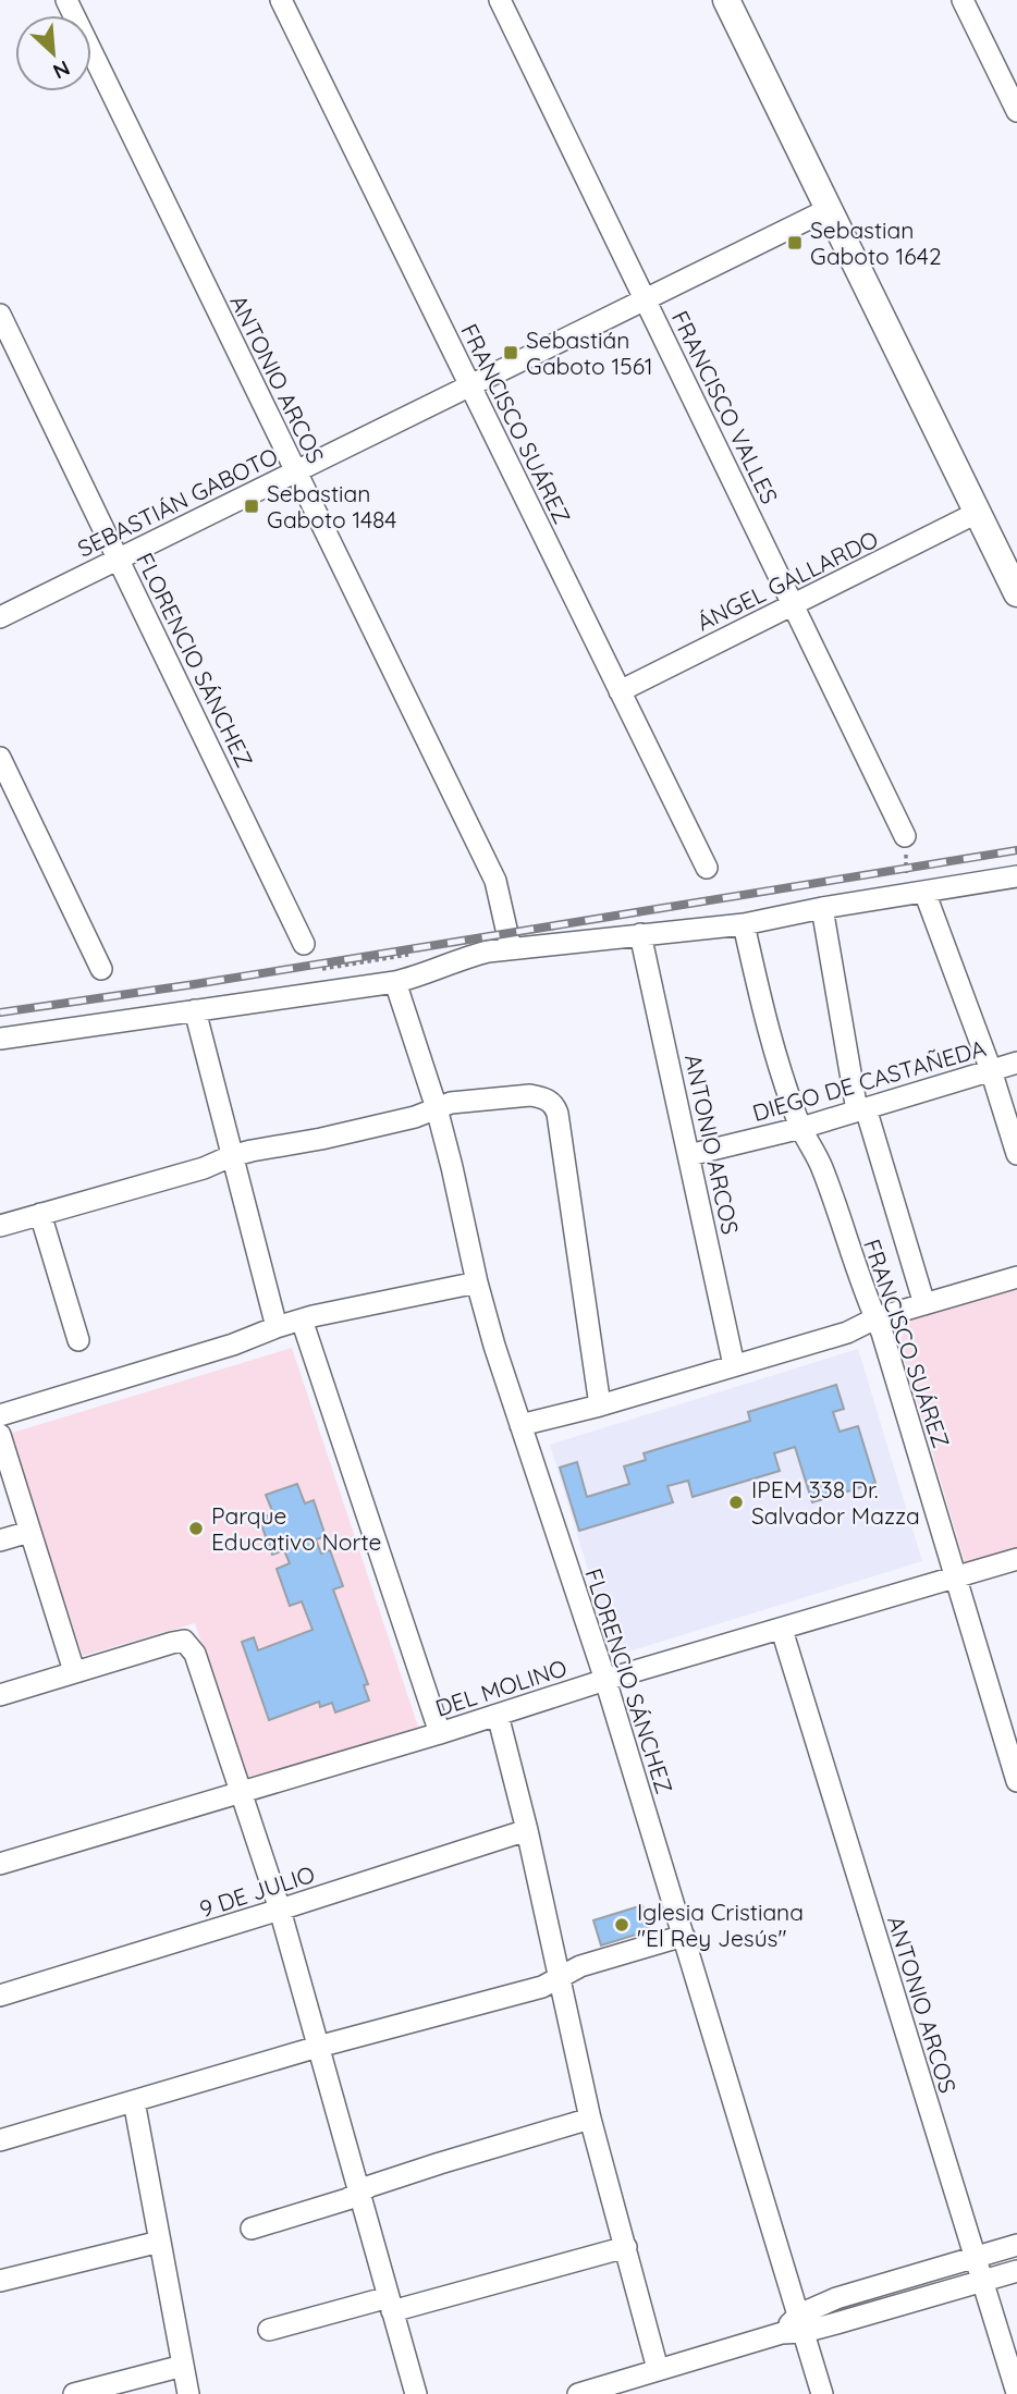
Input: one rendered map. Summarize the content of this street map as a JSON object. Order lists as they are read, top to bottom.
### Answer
{
  "streets": {
    "street": [
      "ANTONIO ARCOS",
      "FRANCISCO VALLES",
      "FRANCISCO SUÁREZ",
      "SEBASTIÁN GABOTO",
      "ÁNGEL GALLARDO",
      "FLORENCIO SÁNCHEZ",
      "DIEGO DE CASTAÑEDA",
      "DEL MOLINO",
      "9 DE JULIO"
    ]
  },
  "crossings": [
    ["ANTONIO ARCOS", "SEBASTIÁN GABOTO"],
    ["ANTONIO ARCOS", "DIEGO DE CASTAÑEDA"],
    ["ANTONIO ARCOS", "DEL MOLINO"],
    ["FRANCISCO VALLES", "SEBASTIÁN GABOTO"],
    ["FRANCISCO VALLES", "ÁNGEL GALLARDO"],
    ["FRANCISCO SUÁREZ", "SEBASTIÁN GABOTO"],
    ["FRANCISCO SUÁREZ", "ÁNGEL GALLARDO"],
    ["FRANCISCO SUÁREZ", "DIEGO DE CASTAÑEDA"],
    ["FRANCISCO SUÁREZ", "DEL MOLINO"],
    ["SEBASTIÁN GABOTO", "FLORENCIO SÁNCHEZ"],
    ["FLORENCIO SÁNCHEZ", "DEL MOLINO"]
  ],
  "places": {
    "transit": ["Sebastian Gaboto 1642", "Sebastián Gaboto 1561", "Sebastian Gaboto 1484"],
    "other": ["IPEM 338 Dr. Salvador Mazza", "Parque Educativo Norte", "Iglesia Cristiana \"El Rey Jesús\""]
  },
  "north": "bottom right"
}
